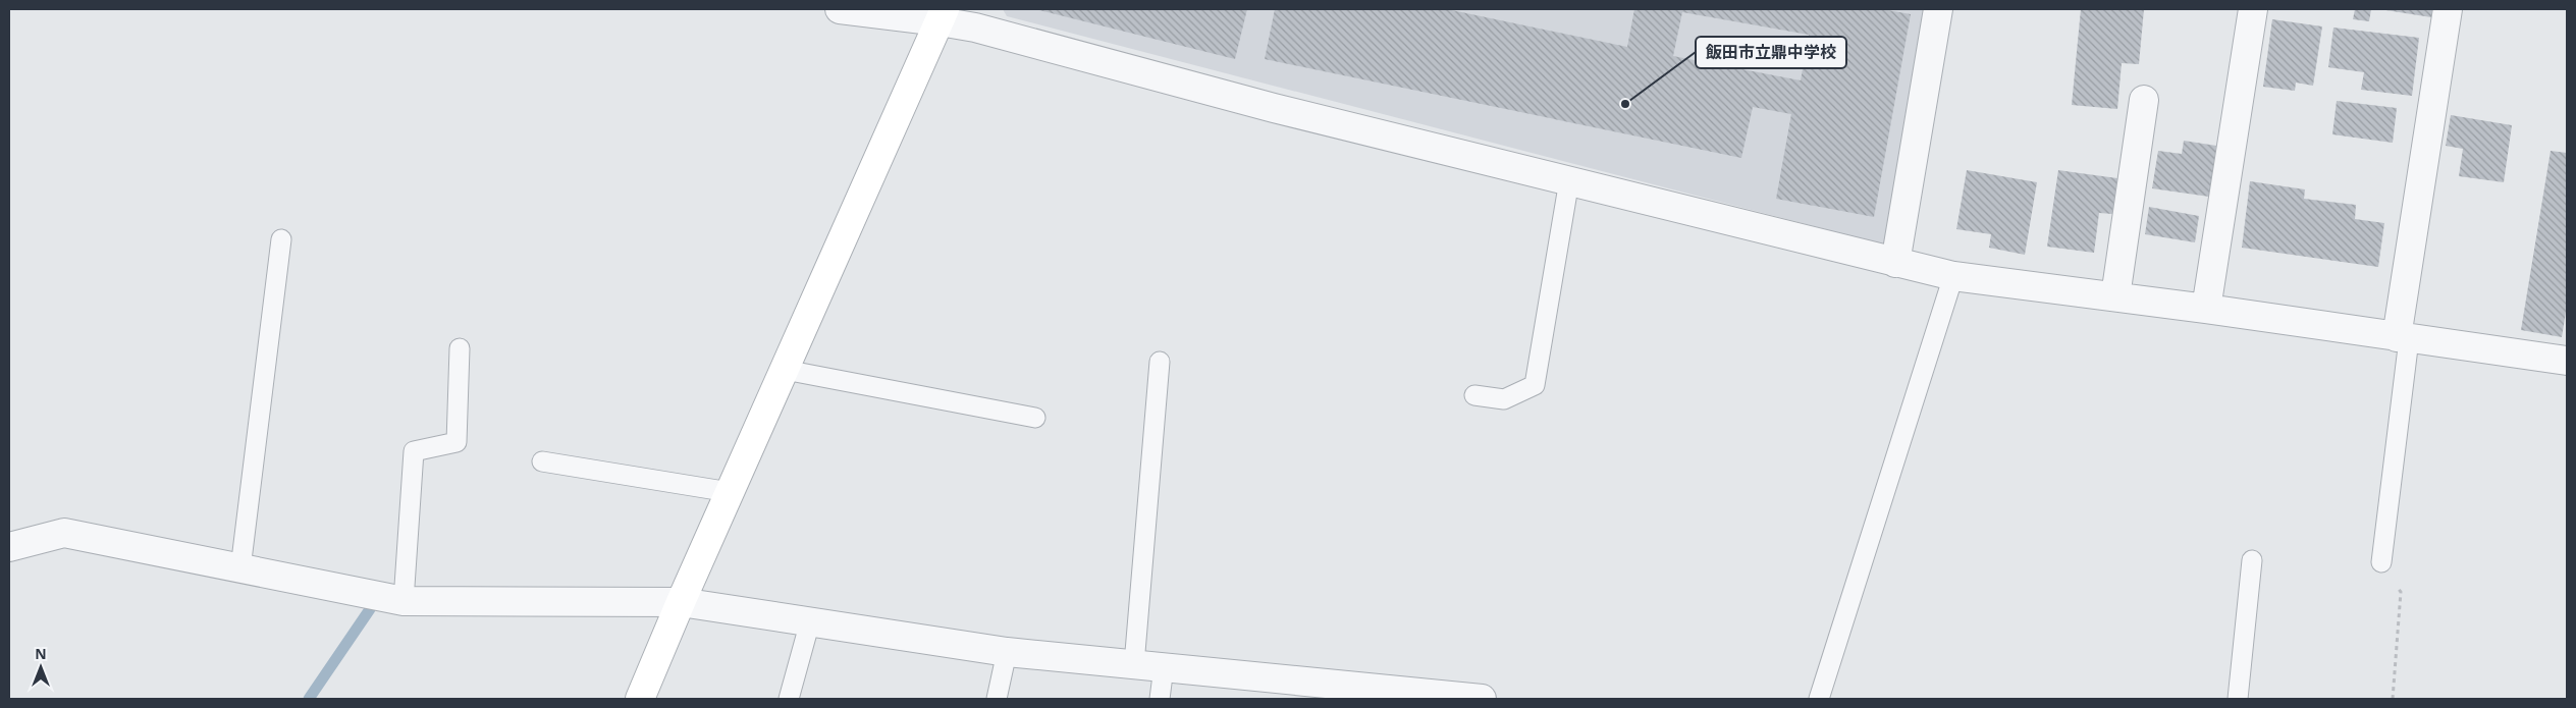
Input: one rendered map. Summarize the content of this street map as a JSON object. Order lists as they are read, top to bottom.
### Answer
{
  "places": ["飯田市立鼎中学校"],
  "north": "top"
}
